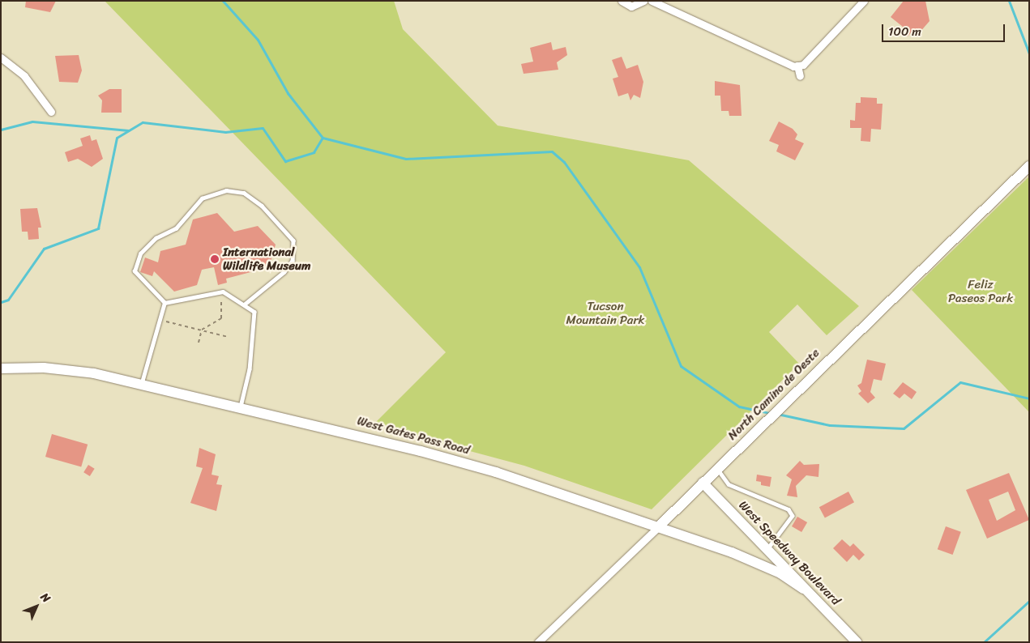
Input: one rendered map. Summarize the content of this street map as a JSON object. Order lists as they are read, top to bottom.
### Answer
{
  "streets": {
    "main road": ["North Camino de Oeste", "West Gates Pass Road", "West Speedway Boulevard"]
  },
  "crossings": [
    ["North Camino de Oeste", "West Gates Pass Road"],
    ["North Camino de Oeste", "West Speedway Boulevard"],
    ["West Gates Pass Road", "West Speedway Boulevard"]
  ],
  "parks": ["Feliz Paseos Park", "Tucson Mountain Park"],
  "places": ["International Wildlife Museum"],
  "scale_bar": "100 m",
  "north": "top right"
}
